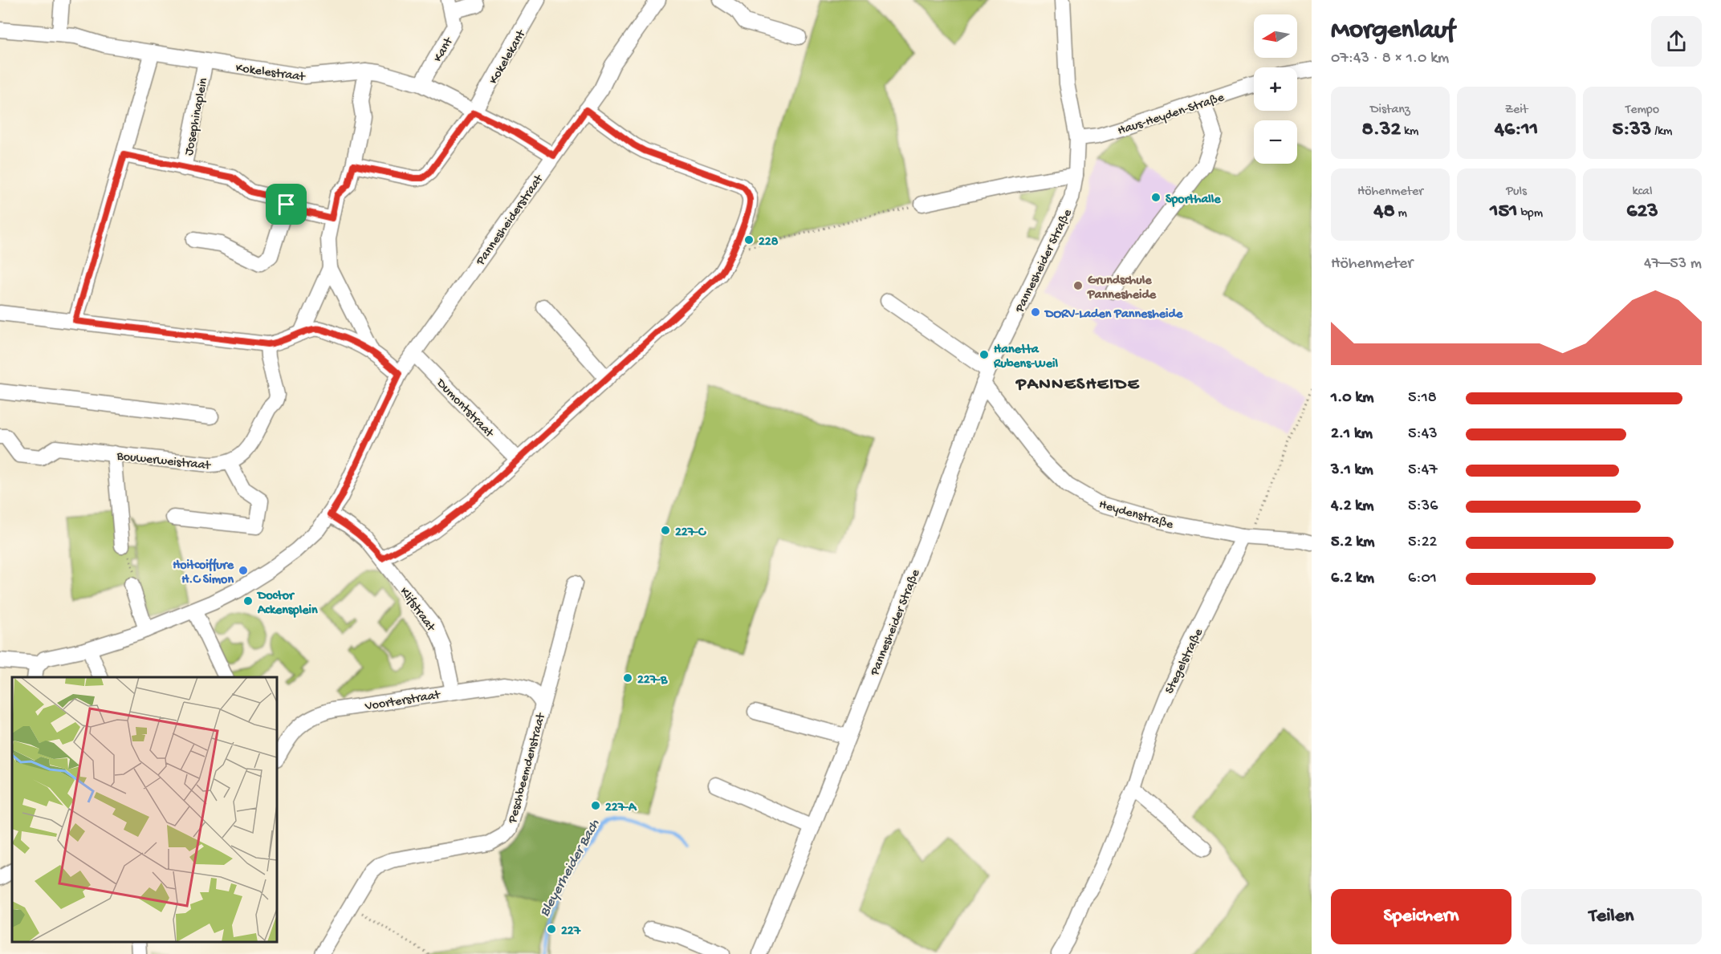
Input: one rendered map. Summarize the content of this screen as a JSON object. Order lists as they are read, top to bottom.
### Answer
{
  "streets": {
    "street": [
      "Kant",
      "Kokelekant",
      "Kokelestraat",
      "Haus-Heyden-Straße",
      "Josephinaplein",
      "Pannesheiderstraat",
      "Pannesheider Straße",
      "Dumontstraat",
      "Bouwerweistraat",
      "Heydenstraße",
      "Klifstraat",
      "Stegelstraße",
      "Voorterstraat",
      "Peschbeemdenstraat"
    ]
  },
  "crossings": [
    ["Kant", "Kokelestraat"],
    ["Kokelekant", "Kokelestraat"],
    ["Kokelestraat", "Josephinaplein"],
    ["Kokelestraat", "Pannesheiderstraat"],
    ["Haus-Heyden-Straße", "Pannesheider Straße"],
    ["Pannesheiderstraat", "Dumontstraat"],
    ["Pannesheider Straße", "Heydenstraße"],
    ["Heydenstraße", "Stegelstraße"],
    ["Klifstraat", "Voorterstraat"],
    ["Voorterstraat", "Peschbeemdenstraat"]
  ],
  "districts": ["PANNESHEIDE"],
  "water": ["Bleyerheider Bach"],
  "places": [
    "Sporthalle",
    "228",
    "Grundschule Pannesheide",
    "DORV-Laden Pannesheide",
    "Hanetta Rubens-Weil",
    "227-C",
    "Hoitcoiffure H.C Simon",
    "Doctor Ackensplein",
    "227-B",
    "227-A",
    "227"
  ],
  "north": "left",
  "page": {
    "heading": ["Morgenlauf", "07:43 · 8 × 1.0 km"],
    "map_buttons": ["+", "−"],
    "stats": [
      ["Distanz", "8.32 km"],
      ["Zeit", "46:11"],
      ["Tempo", "5:33 /km"],
      ["Höhenmeter", "48 m"],
      ["Puls", "151 bpm"],
      ["kcal", "623"]
    ],
    "chart": ["Höhenmeter", "47–53 m"],
    "list": [
      {
        "name": "1.0 km",
        "note": "5:18"
      },
      {
        "name": "2.1 km",
        "note": "5:43"
      },
      {
        "name": "3.1 km",
        "note": "5:47"
      },
      {
        "name": "4.2 km",
        "note": "5:36"
      },
      {
        "name": "5.2 km",
        "note": "5:22"
      },
      {
        "name": "6.2 km",
        "note": "6:01"
      }
    ],
    "buttons": ["Speichern", "Teilen"]
  }
}
